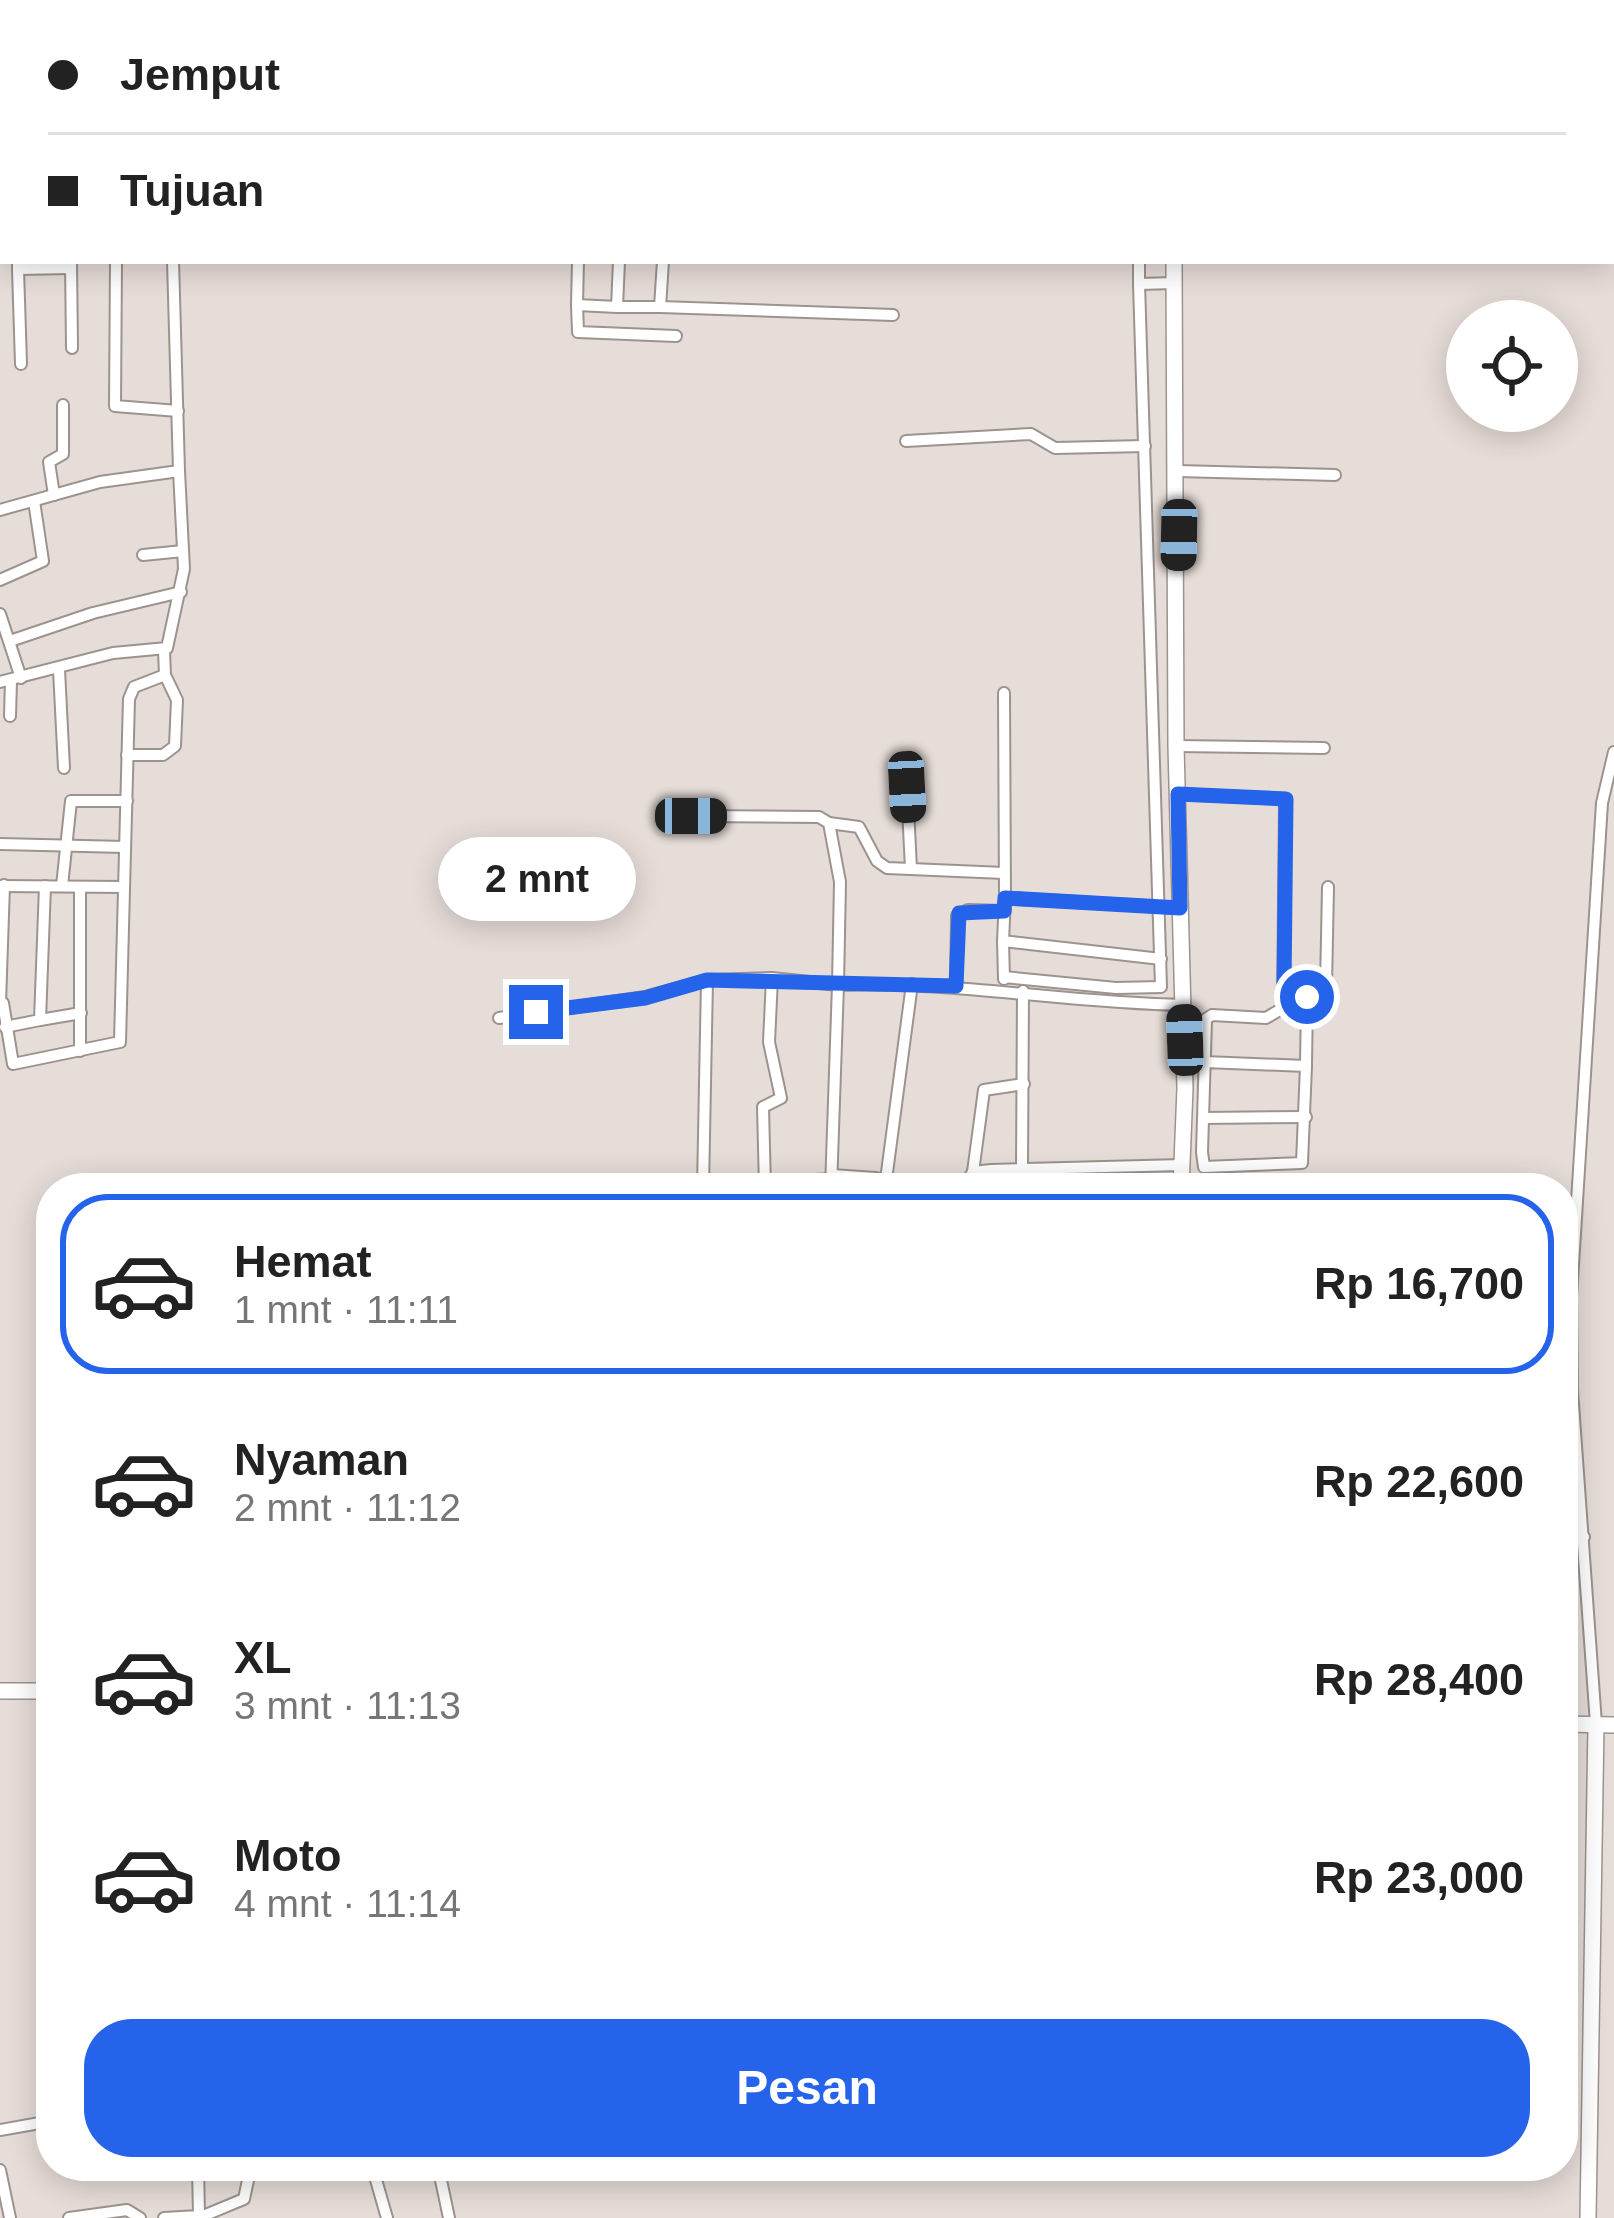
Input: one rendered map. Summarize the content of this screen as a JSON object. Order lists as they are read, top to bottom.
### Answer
{
  "page": {
    "banner": ["Jemput", "Tujuan"],
    "bubble": "2 mnt",
    "list": [
      {
        "name": "Hemat",
        "note": "1 mnt · 11:11",
        "value": "Rp 16,700"
      },
      {
        "name": "Nyaman",
        "note": "2 mnt · 11:12",
        "value": "Rp 22,600"
      },
      {
        "name": "XL",
        "note": "3 mnt · 11:13",
        "value": "Rp 28,400"
      },
      {
        "name": "Moto",
        "note": "4 mnt · 11:14",
        "value": "Rp 23,000"
      }
    ],
    "buttons": "Pesan"
  }
}
